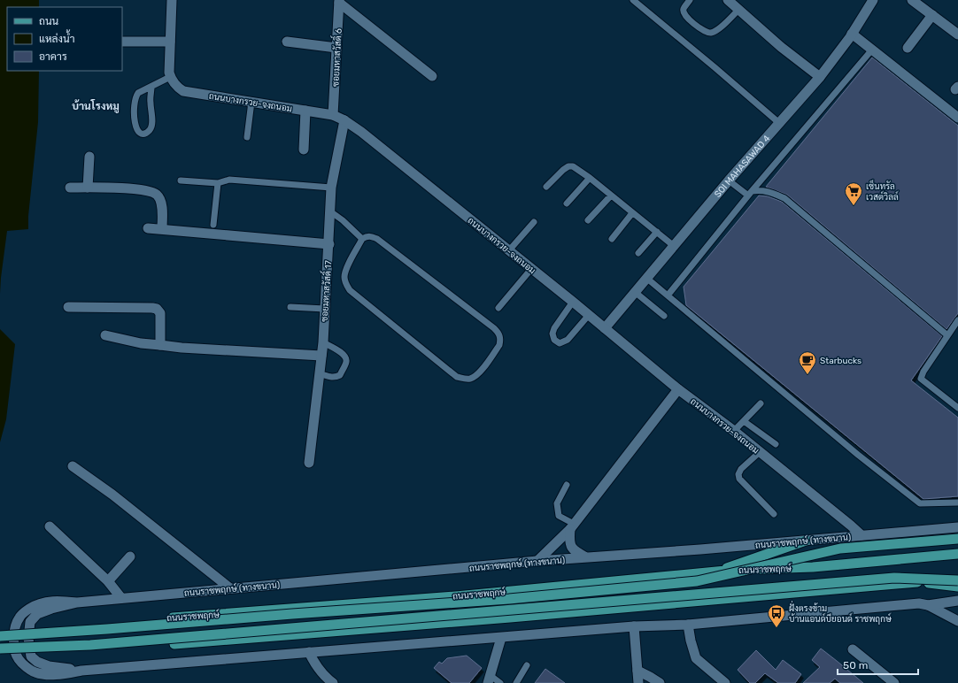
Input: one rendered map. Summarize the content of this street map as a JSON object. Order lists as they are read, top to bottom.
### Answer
{
  "streets": {
    "main road": ["ถนนราชพฤกษ์"],
    "street": [
      "ซอยมหาสวัสดิ์ 6",
      "ถนนบางกรวย-จงถนอม",
      "SOI MAHASAWAD 4",
      "ซอยมหาสวัสดิ์ 17",
      "ถนนราชพฤกษ์ (ทางขนาน)"
    ]
  },
  "crossings": [
    ["ซอยมหาสวัสดิ์ 6", "ถนนบางกรวย-จงถนอม"],
    ["ถนนบางกรวย-จงถนอม", "SOI MAHASAWAD 4"],
    ["ถนนบางกรวย-จงถนอม", "ซอยมหาสวัสดิ์ 17"],
    ["ถนนบางกรวย-จงถนอม", "ถนนราชพฤกษ์ (ทางขนาน)"]
  ],
  "districts": ["บ้านโรงหมู"],
  "places": {
    "supermarket": ["เซ็นทรัล เวสต์วิลล์"],
    "cafe": ["Starbucks"],
    "bus stop": ["ฝั่งตรงข้าม บ้านแอนด์บียอนด์ ราชพฤกษ์"]
  },
  "legend": ["ถนน", "แหล่งน้ำ", "อาคาร"],
  "scale_bar": "50 m"
}
